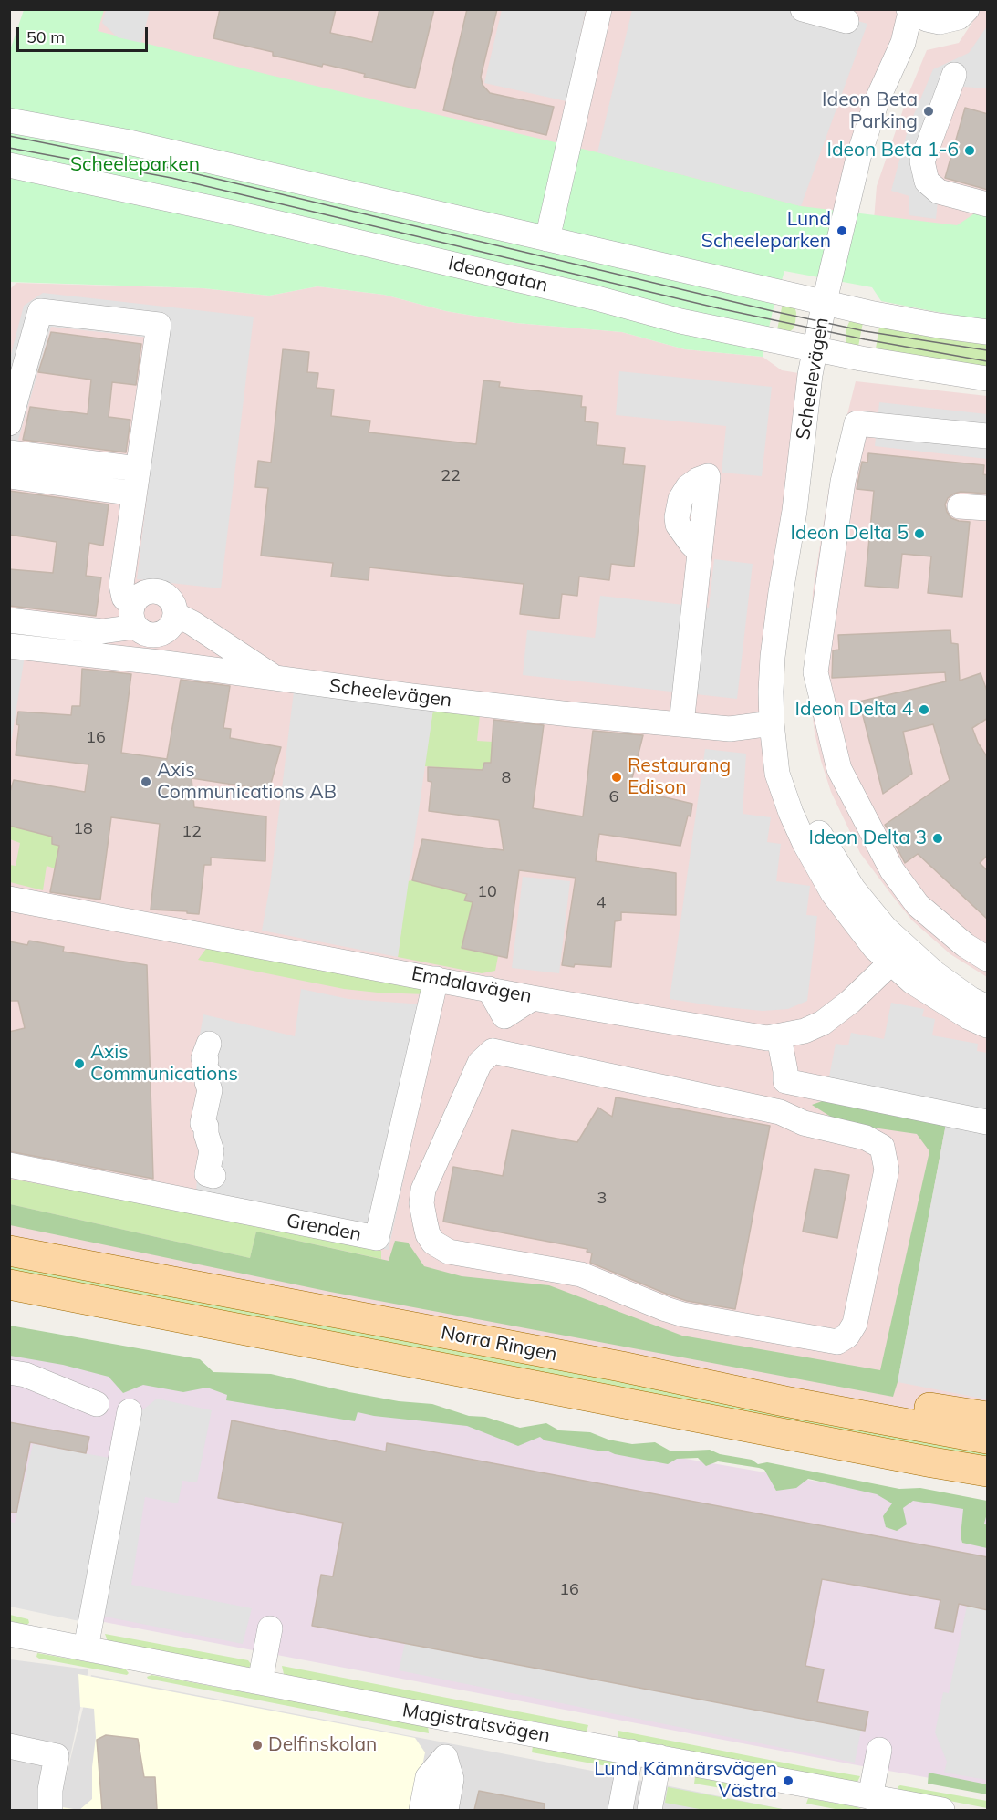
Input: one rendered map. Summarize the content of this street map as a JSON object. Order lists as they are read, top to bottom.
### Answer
{
  "streets": {
    "main road": ["Norra Ringen"],
    "street": [
      "Ideongatan",
      "Scheelevägen",
      "Emdalavägen",
      "Grenden",
      "Magistratsvägen"
    ]
  },
  "crossings": [
    ["Ideongatan", "Scheelevägen"],
    ["Scheelevägen", "Emdalavägen"],
    ["Emdalavägen", "Grenden"]
  ],
  "parks": ["Scheeleparken"],
  "places": [
    "Ideon Beta Parking",
    "Ideon Beta 1-6",
    "Lund Scheeleparken",
    "Ideon Delta 5",
    "Ideon Delta 4",
    "Restaurang Edison",
    "Axis Communications AB",
    "Ideon Delta 3",
    "Axis Communications",
    "Delfinskolan",
    "Lund Kämnärsvägen Västra"
  ],
  "house_numbers": [
    "22",
    "16",
    "8",
    "6",
    "18",
    "12",
    "10",
    "4",
    "3",
    "16"
  ],
  "scale_bar": "50 m"
}
